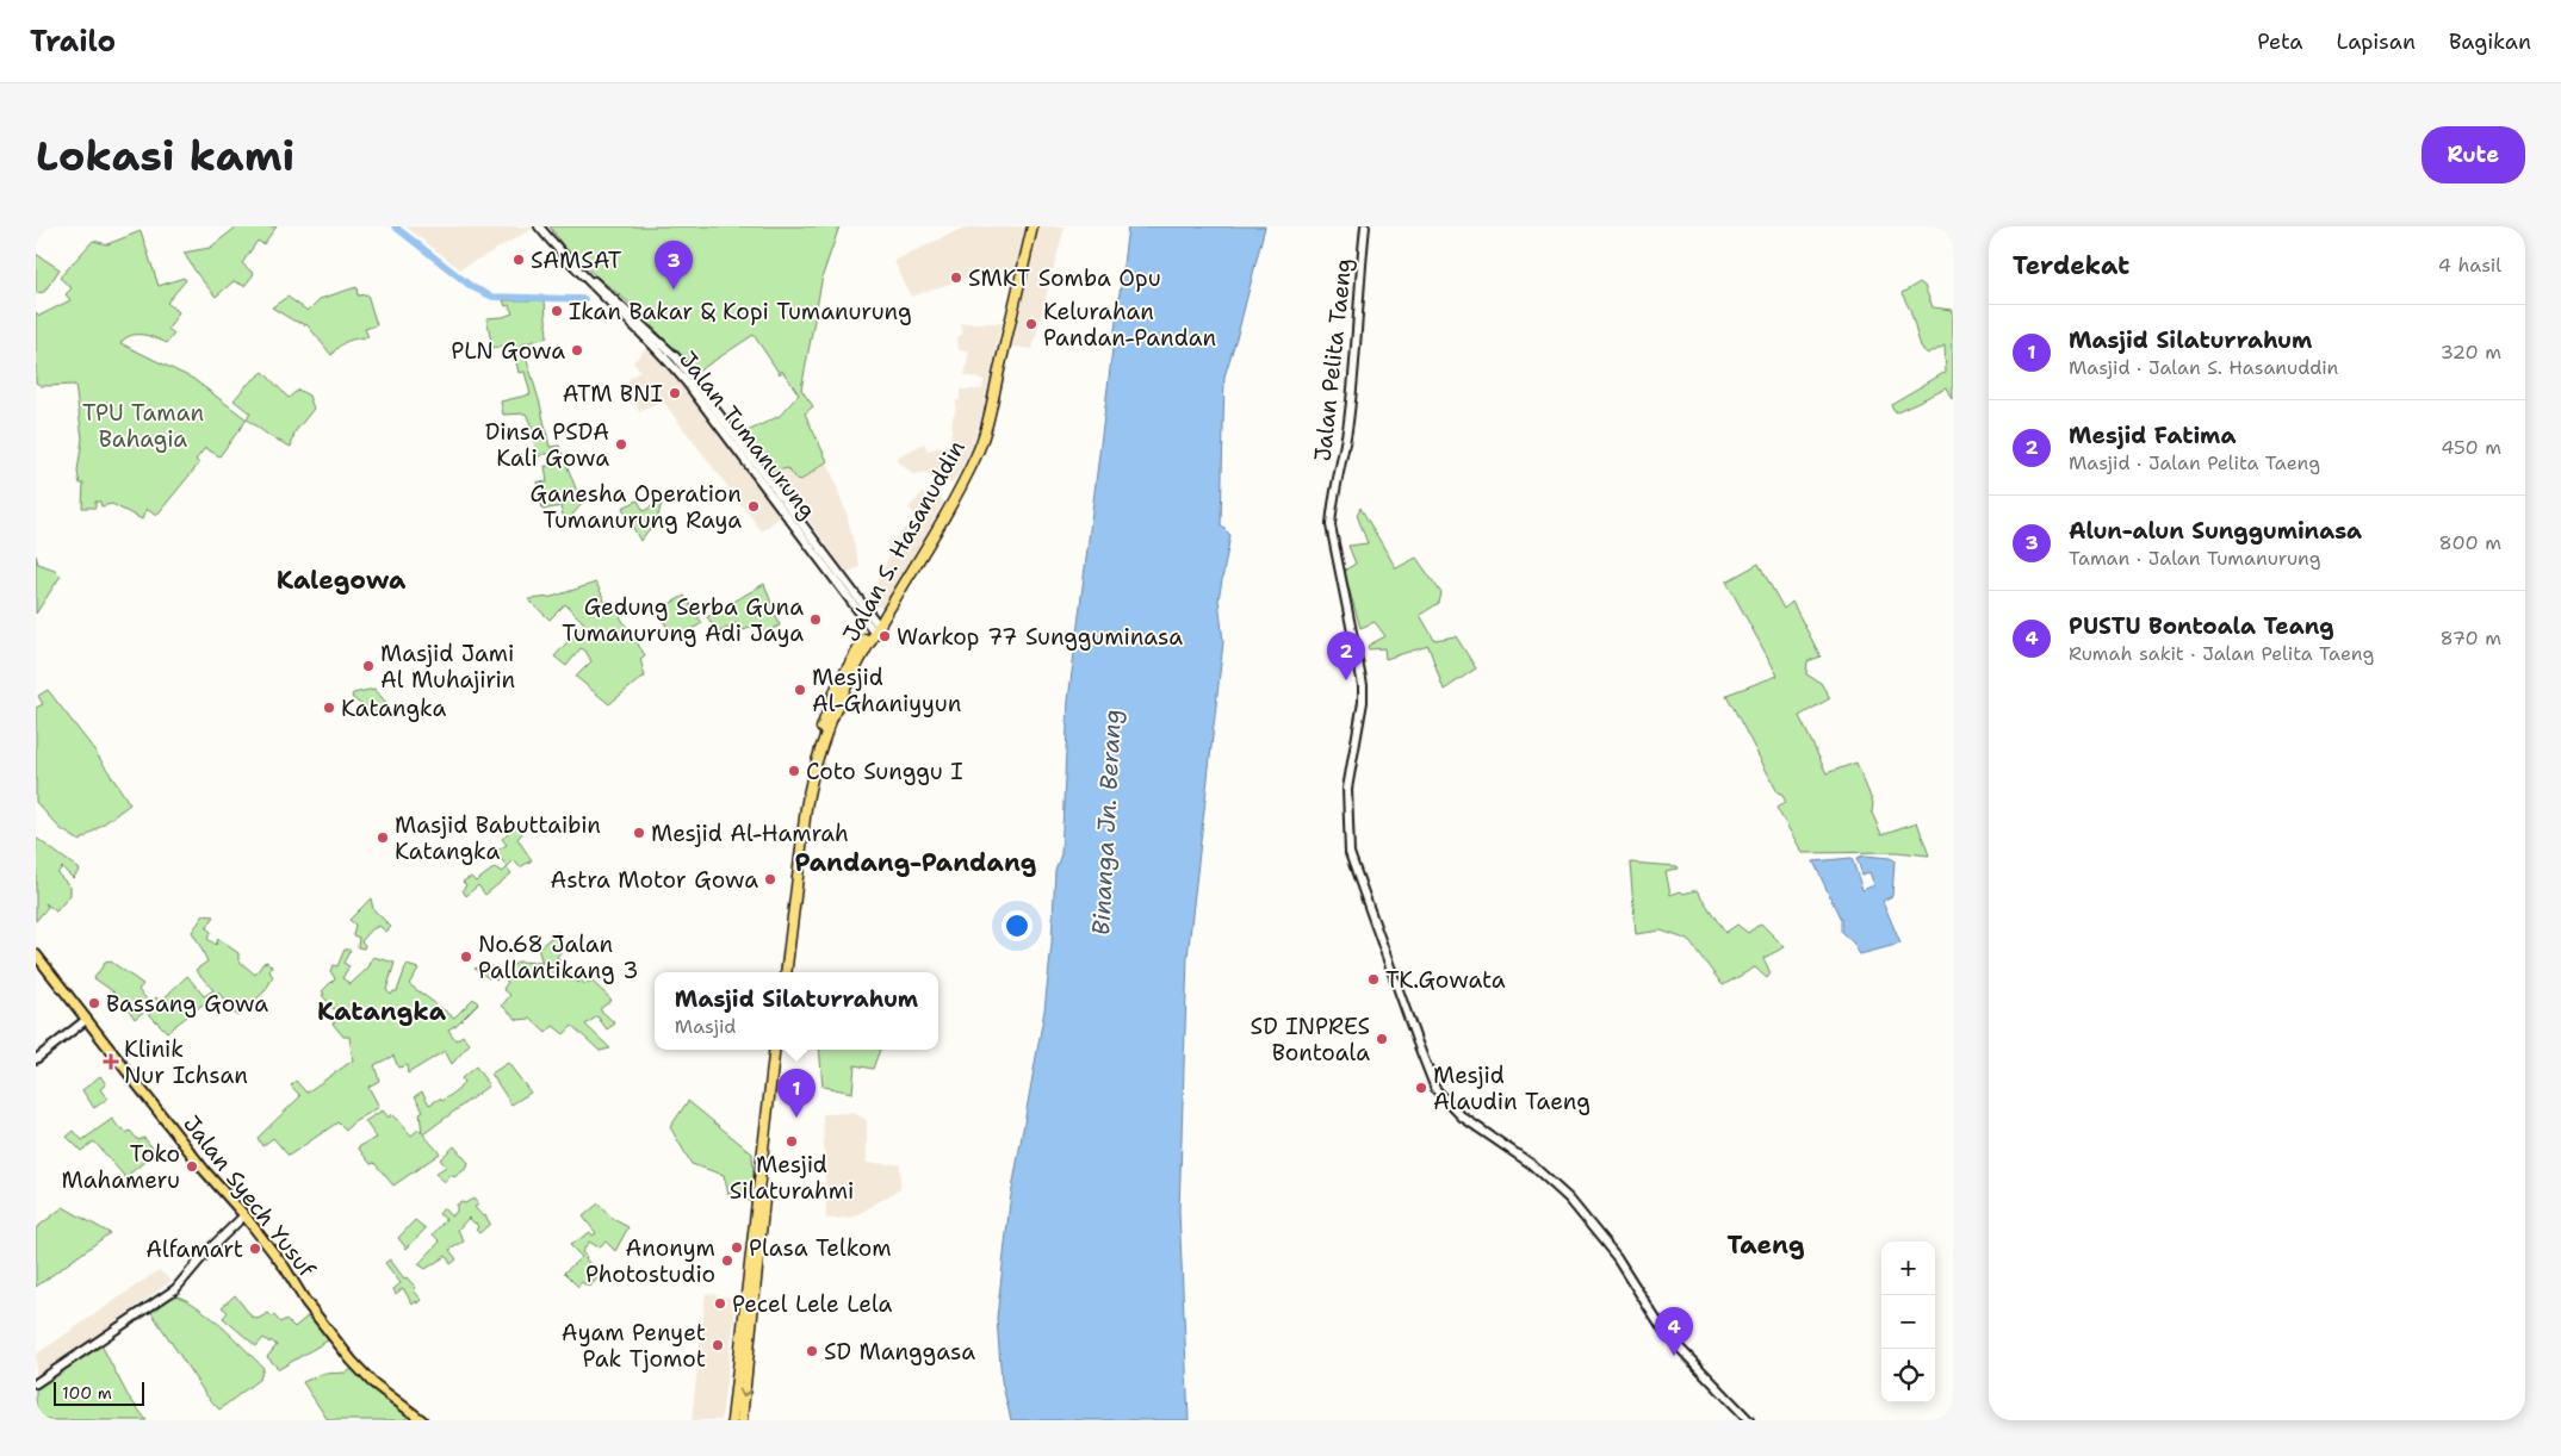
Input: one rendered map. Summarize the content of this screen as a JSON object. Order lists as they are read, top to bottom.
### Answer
{
  "streets": {
    "highway": ["Jalan S. Hasanuddin"],
    "main road": ["Jalan Syech Yusuf"],
    "street": ["Jalan Pelita Taeng", "Jalan Tumanurung"]
  },
  "crossings": [
    ["Jalan Tumanurung", "Jalan S. Hasanuddin"]
  ],
  "districts": [
    "Kalegowa",
    "Pandang-Pandang",
    "Katangka",
    "Taeng"
  ],
  "water": ["Binanga Jn. Berang"],
  "parks": ["TPU Taman Bahagia"],
  "places": {
    "other": [
      "SAMSAT",
      "SMKT Somba Opu",
      "Ikan Bakar & Kopi Tumanurung",
      "Kelurahan Pandan-Pandan",
      "PLN Gowa",
      "ATM BNI",
      "Dinsa PSDA Kali Gowa",
      "Ganesha Operation Tumanurung Raya",
      "Gedung Serba Guna Tumanurung Adi Jaya",
      "Warkop 77 Sungguminasa",
      "Masjid Jami Al Muhajirin",
      "Mesjid Al-Ghaniyyun",
      "Katangka",
      "Coto Sunggu I",
      "Mesjid Al-Hamrah",
      "Masjid Babuttaibin Katangka",
      "Astra Motor Gowa",
      "No.68 Jalan Pallantikang 3",
      "TK.Gowata",
      "Bassang Gowa",
      "SD INPRES Bontoala",
      "Mesjid Alaudin Taeng",
      "Mesjid Silaturahmi",
      "Toko Mahameru",
      "Plasa Telkom",
      "Alfamart",
      "Anonym Photostudio",
      "Pecel Lele Lela",
      "Ayam Penyet Pak Tjomot",
      "SD Manggasa"
    ],
    "health": ["Klinik Nur Ichsan"]
  },
  "scale_bar": "100 m",
  "page": {
    "header": "Trailo",
    "nav": ["Peta", "Lapisan", "Bagikan"],
    "buttons": "Rute",
    "title": "Lokasi kami",
    "heading": ["Terdekat", "4 hasil"],
    "pins": [
      "3",
      "2",
      "1",
      "4"
    ],
    "list": [
      {
        "mark": "1",
        "name": "Masjid Silaturrahum",
        "note": "Masjid · Jalan S. Hasanuddin",
        "value": "320 m"
      },
      {
        "mark": "2",
        "name": "Mesjid Fatima",
        "note": "Masjid · Jalan Pelita Taeng",
        "value": "450 m"
      },
      {
        "mark": "3",
        "name": "Alun-alun Sungguminasa",
        "note": "Taman · Jalan Tumanurung",
        "value": "800 m"
      },
      {
        "mark": "4",
        "name": "PUSTU Bontoala Teang",
        "note": "Rumah sakit · Jalan Pelita Taeng",
        "value": "870 m"
      }
    ],
    "popup": ["Masjid Silaturrahum", "Masjid"],
    "map_buttons": ["+", "−"],
    "scale": "100 m"
  }
}
